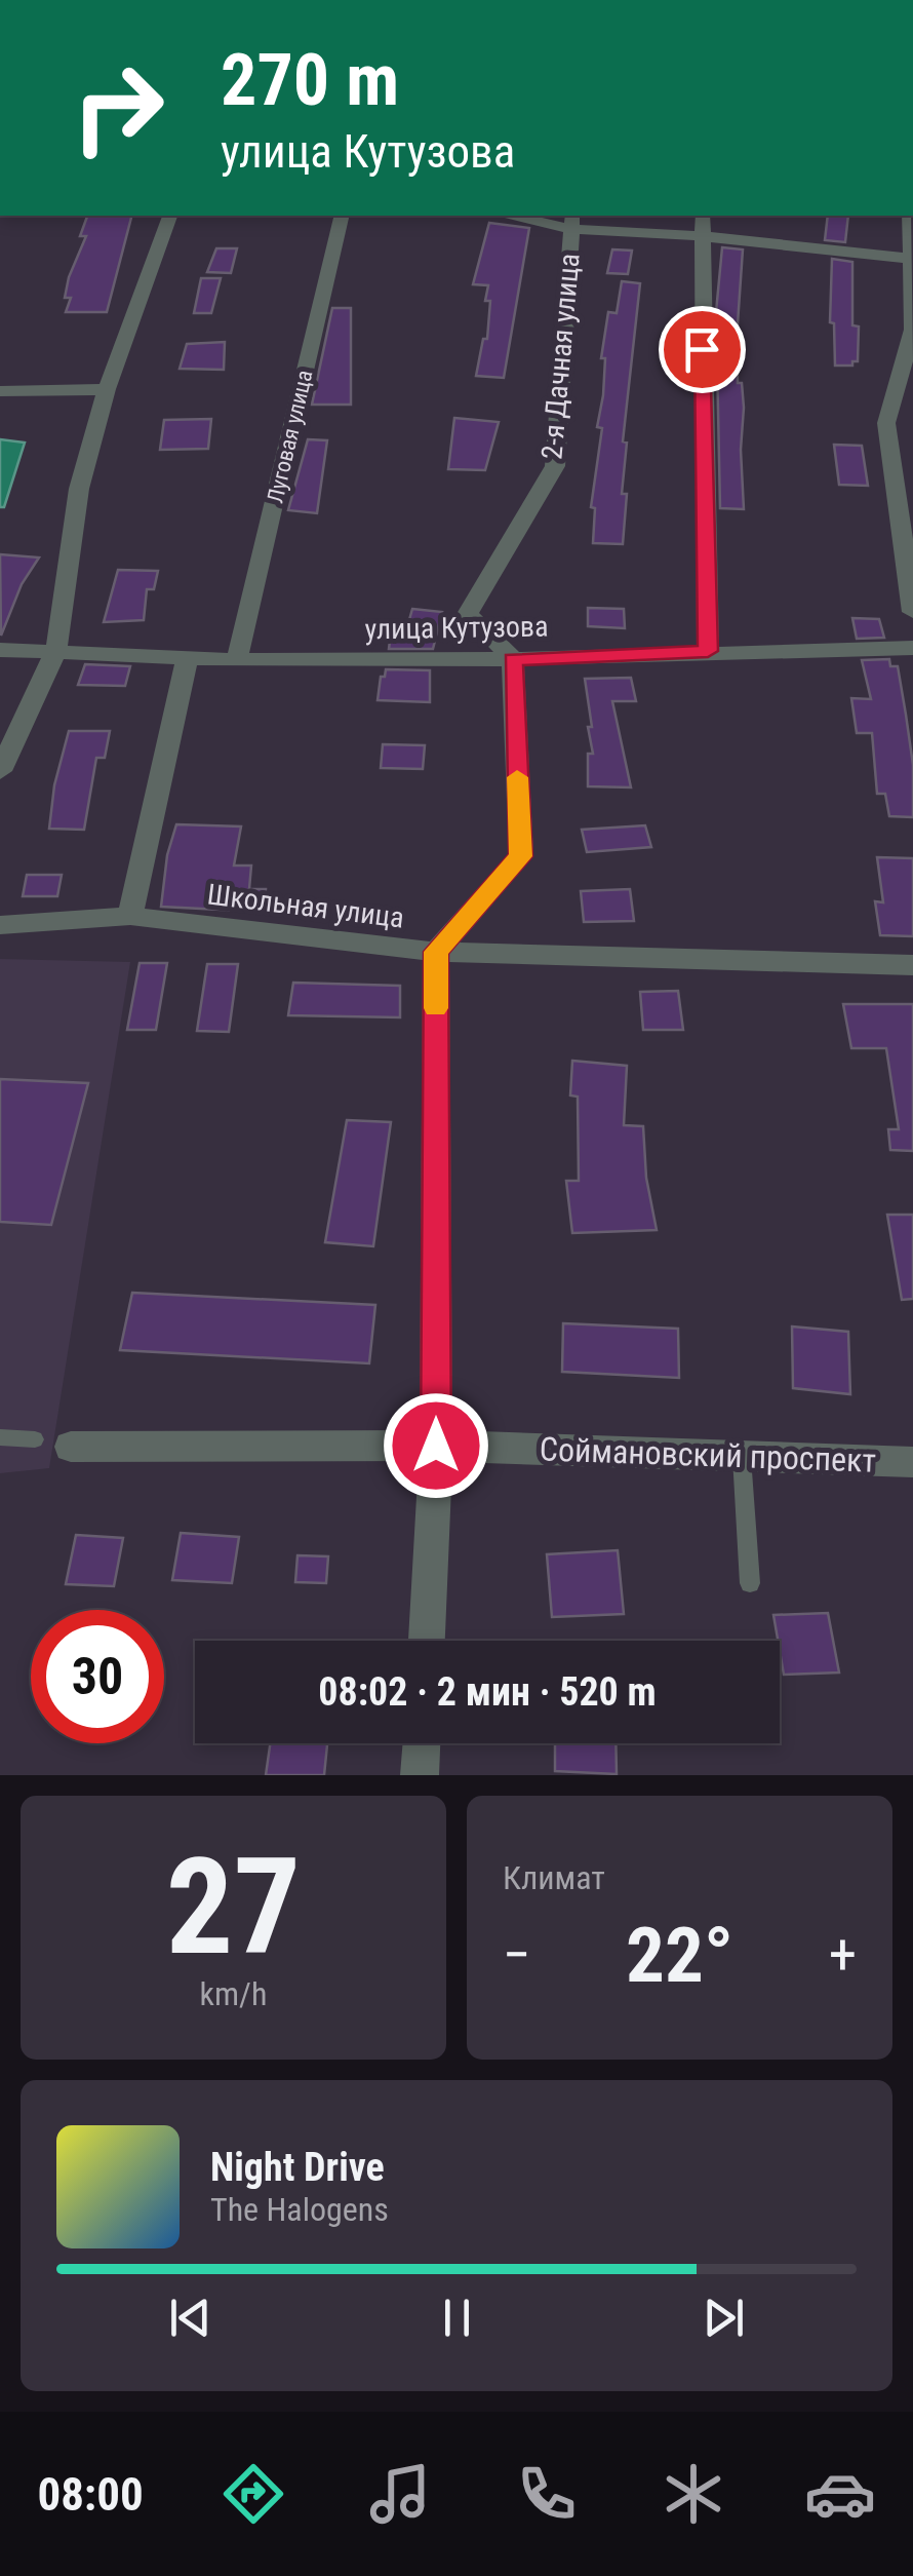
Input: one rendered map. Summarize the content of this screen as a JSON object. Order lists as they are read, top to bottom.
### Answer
{
  "streets": {
    "street": [
      "2-я Дачная улица",
      "Луговая улица",
      "улица Кутузова",
      "Школьная улица",
      "Соймановский проспект"
    ]
  },
  "crossings": [
    ["2-я Дачная улица", "улица Кутузова"],
    ["Луговая улица", "улица Кутузова"]
  ],
  "page": {
    "turn": ["270 m", "улица Кутузова"],
    "limit": "30",
    "trip": "08:02 · 2 мин · 520 m",
    "tile": [
      ["27", "km/h"],
      "Климат"
    ],
    "heat": ["−", "22°", "+"],
    "song": ["Night Drive", "The Halogens"],
    "tabs": "08:00"
  }
}
